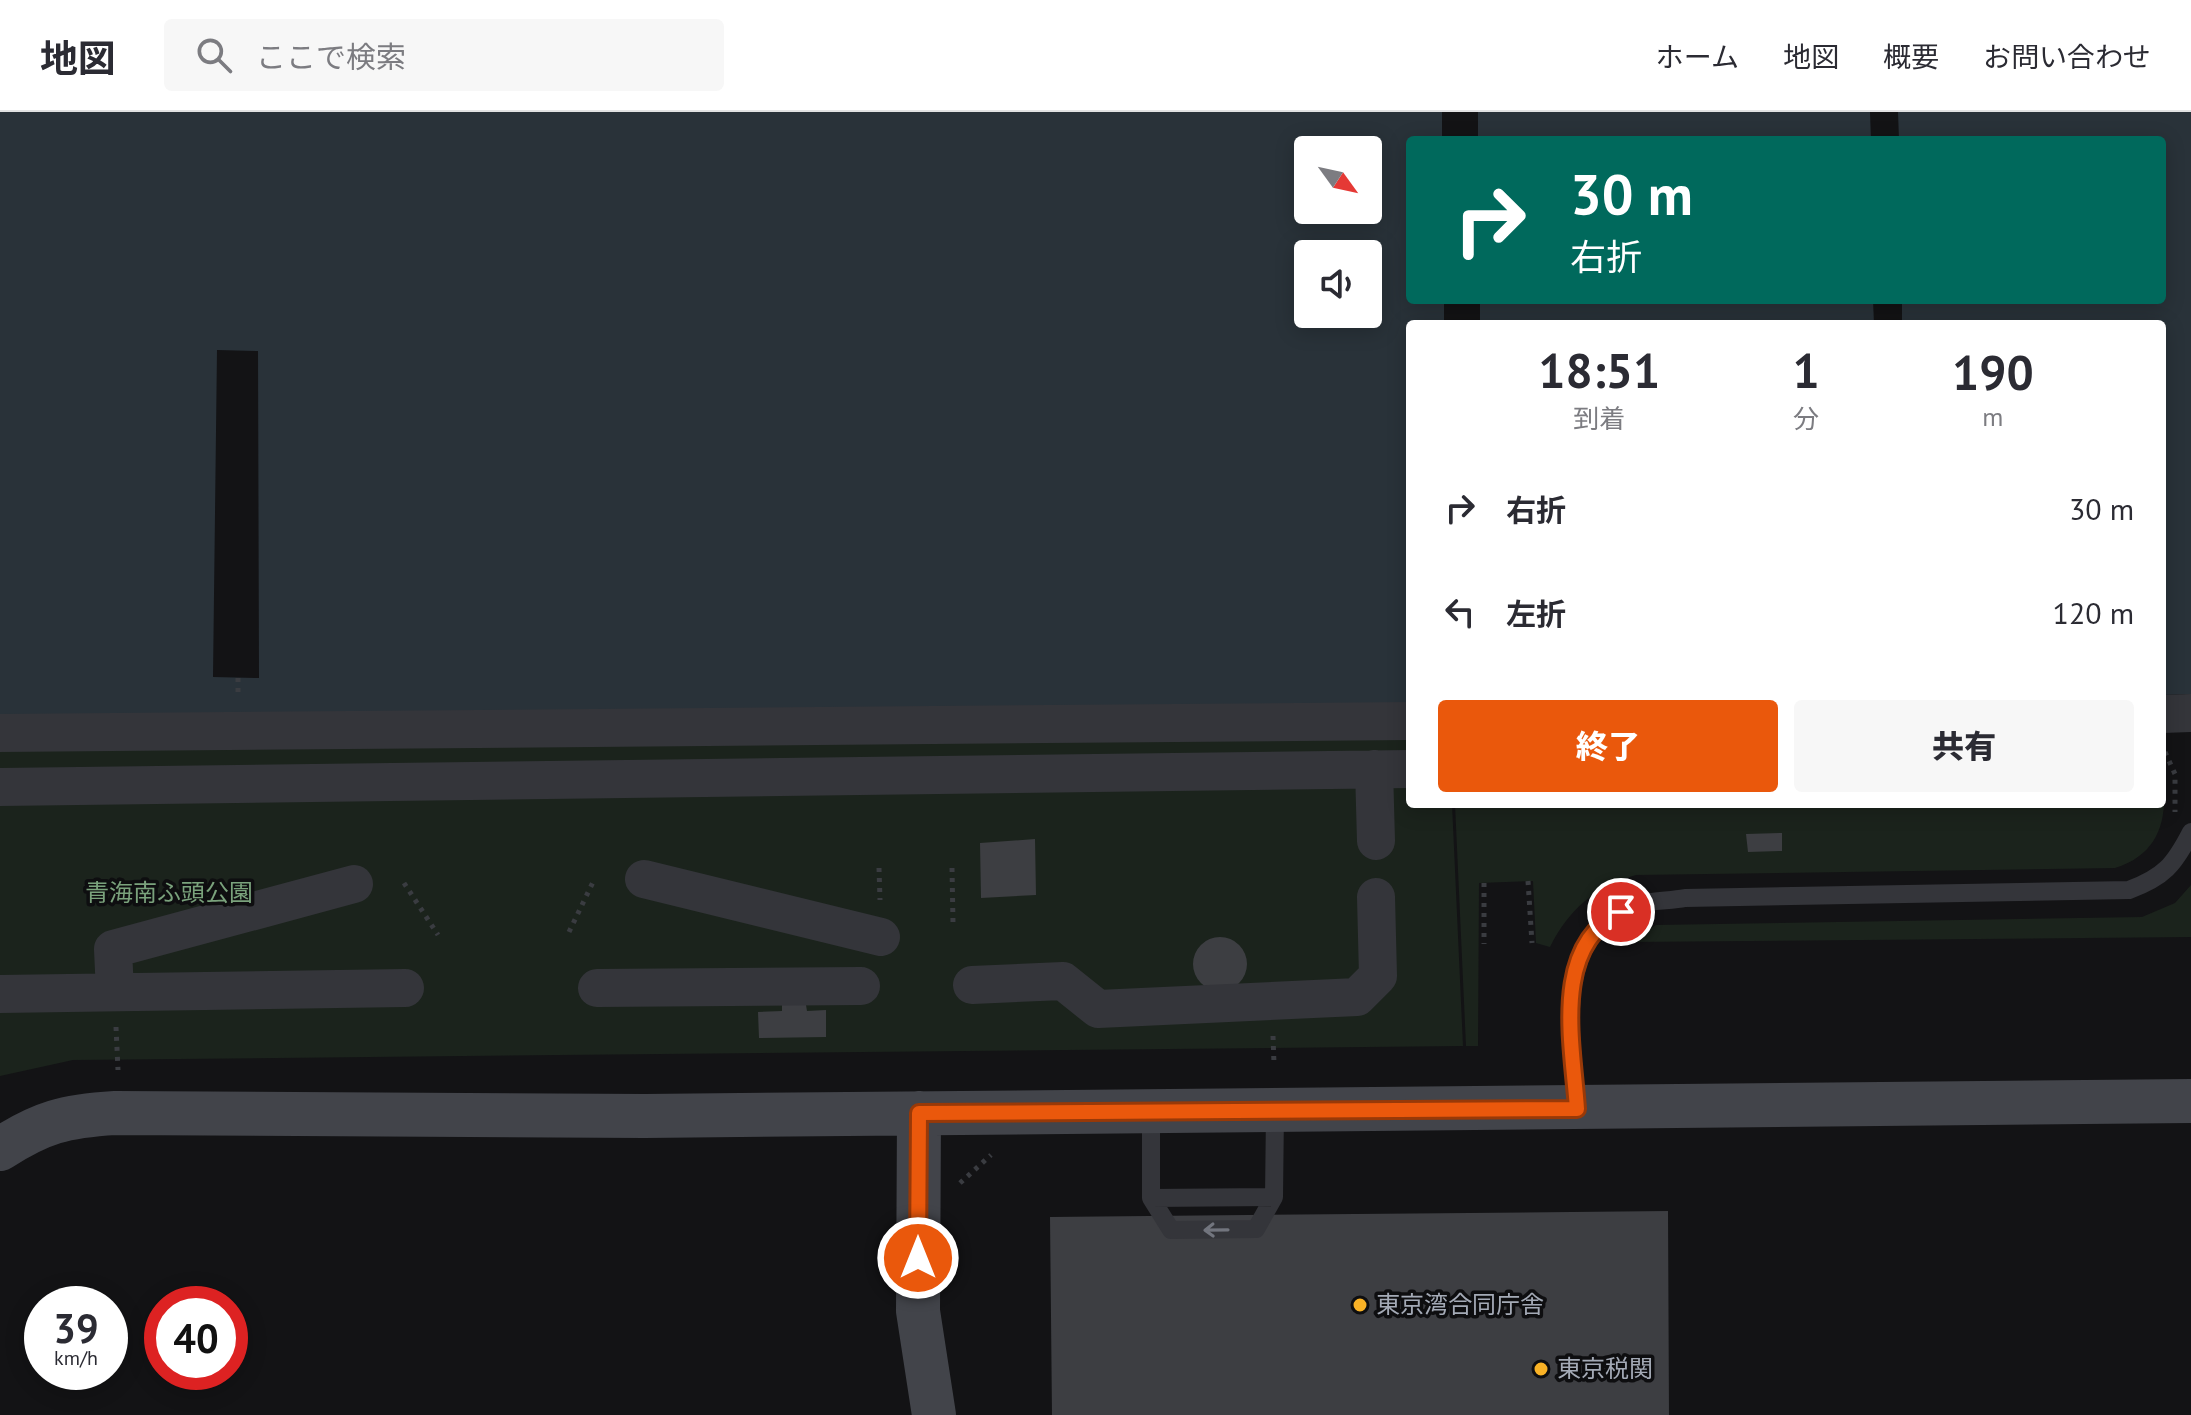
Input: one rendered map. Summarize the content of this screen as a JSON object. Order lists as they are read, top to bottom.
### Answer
{
  "parks": ["青海南ふ頭公園"],
  "places": ["東京湾合同庁舎", "東京税関"],
  "north": "bottom right",
  "page": {
    "header": "地図",
    "search": "ここで検索",
    "nav": [
      "ホーム",
      "地図",
      "概要",
      "お問い合わせ"
    ],
    "turn": ["30 m", "右折"],
    "eta": [
      "18:51",
      "到着",
      "1",
      "分",
      "190",
      "m"
    ],
    "list": [
      {
        "name": "右折",
        "value": "30 m"
      },
      {
        "name": "左折",
        "value": "120 m"
      }
    ],
    "buttons": ["終了", "共有"],
    "speed": "39 km/h",
    "limit": "40"
  }
}
